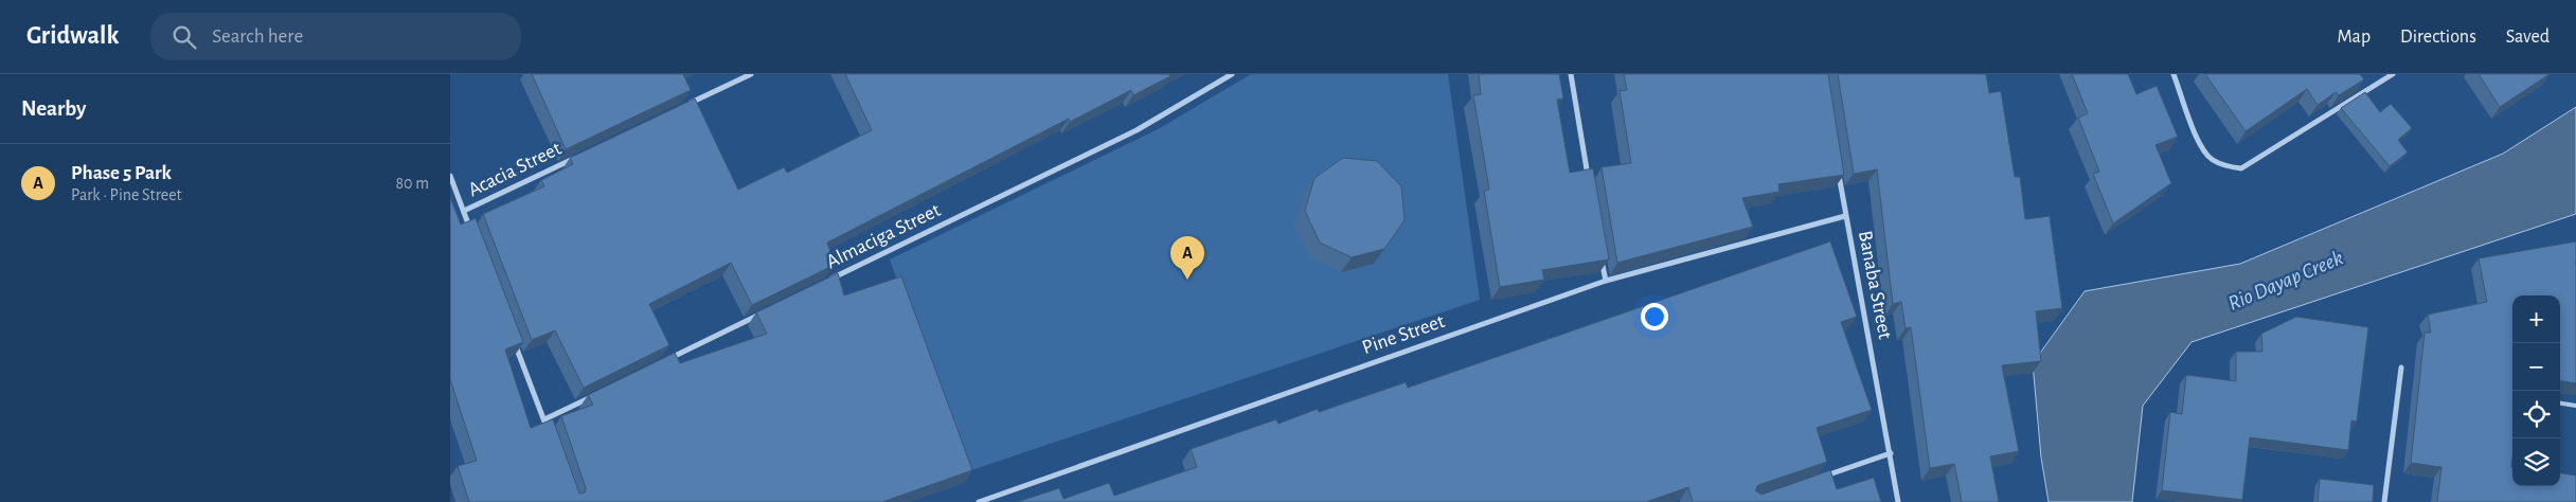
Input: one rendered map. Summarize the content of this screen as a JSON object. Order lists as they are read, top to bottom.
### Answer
{
  "streets": {
    "street": [
      "Acacia Street",
      "Almaciga Street",
      "Banaba Street",
      "Pine Street"
    ]
  },
  "crossings": [
    ["Banaba Street", "Pine Street"]
  ],
  "water": ["Rio Dayap Creek"],
  "page": {
    "header": "Gridwalk",
    "search": "Search here",
    "nav": ["Map", "Directions", "Saved"],
    "heading": "Nearby",
    "list": [
      {
        "mark": "A",
        "name": "Phase 5 Park",
        "note": "Park · Pine Street",
        "value": "80 m"
      }
    ],
    "pins": "A",
    "map_buttons": ["+", "−"]
  }
}
